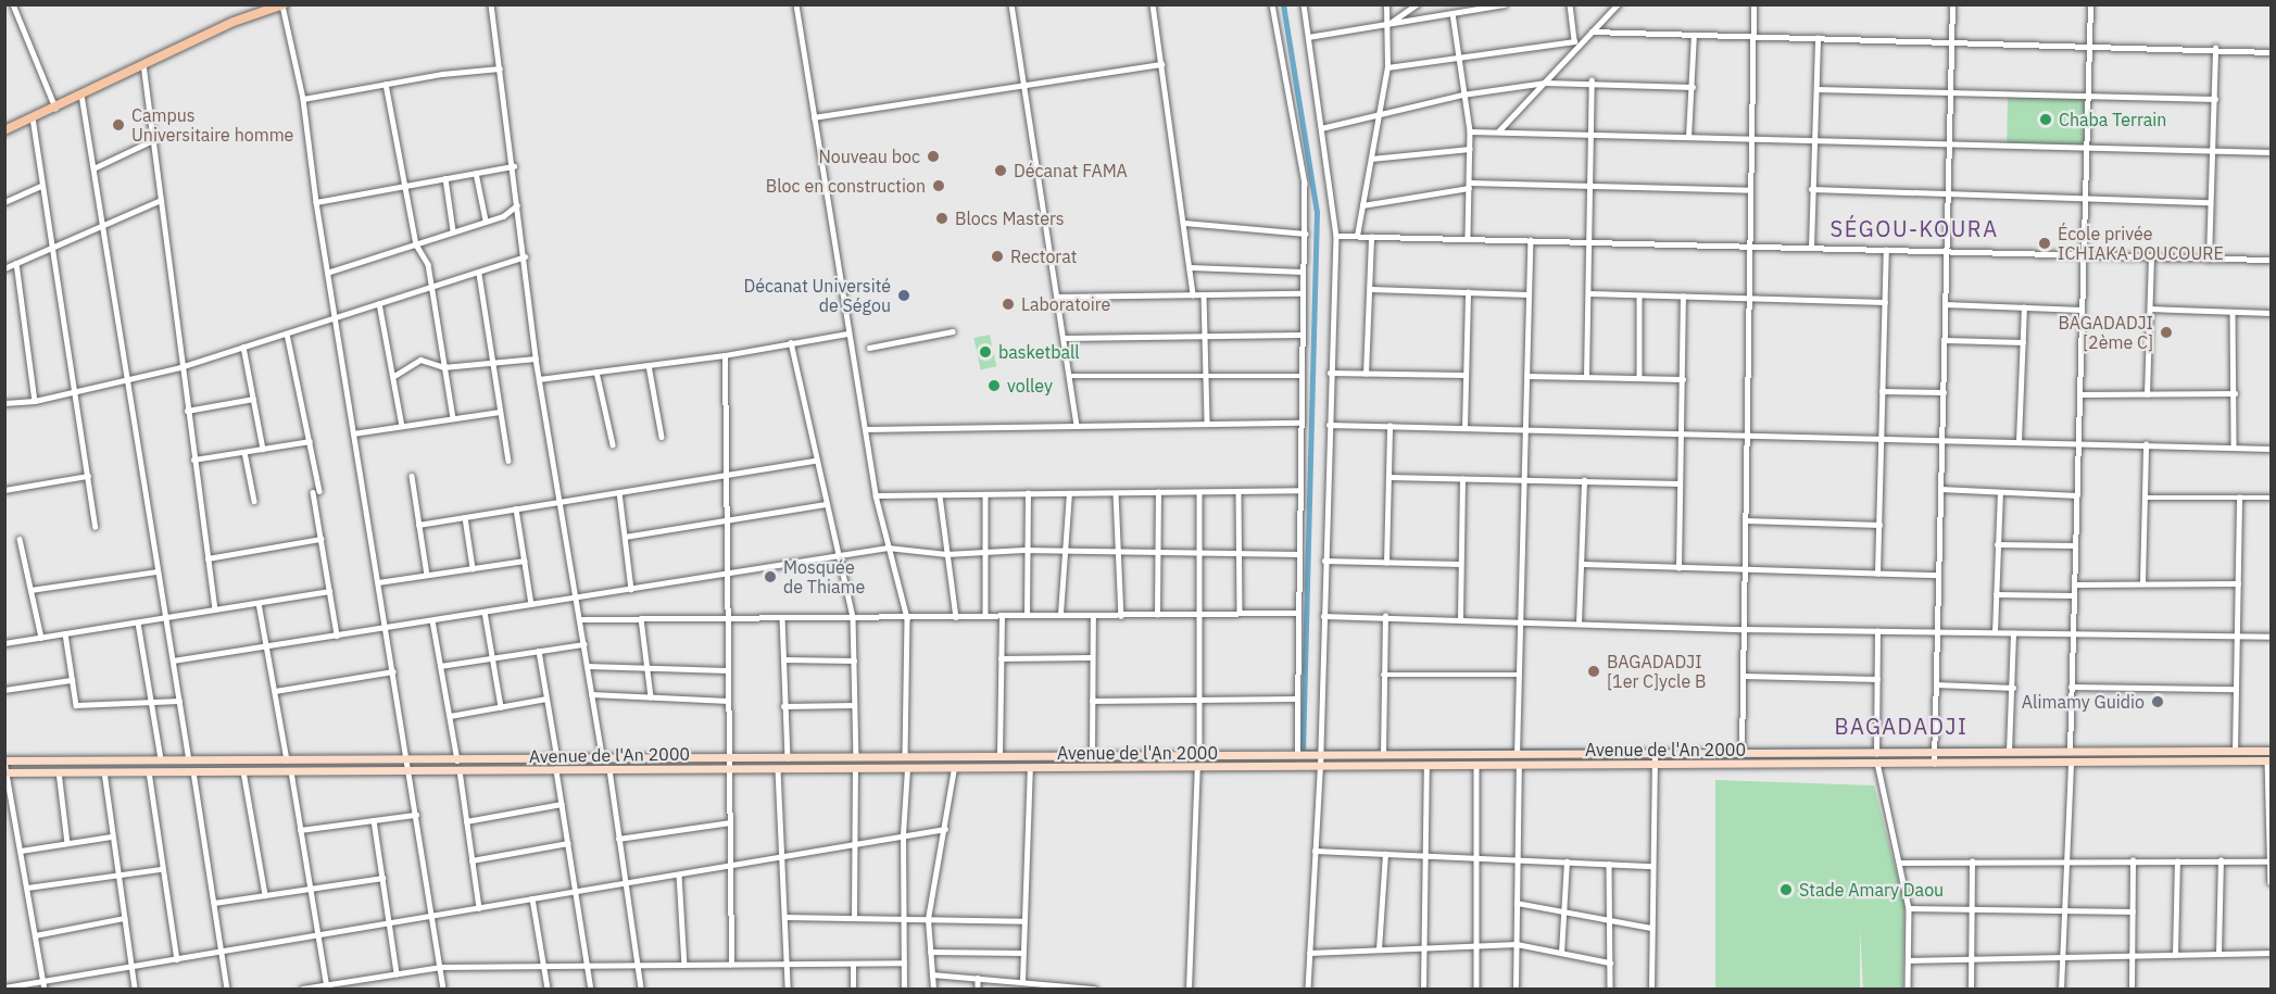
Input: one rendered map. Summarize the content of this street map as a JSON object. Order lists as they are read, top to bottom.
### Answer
{
  "streets": {
    "main road": ["Avenue de l'An 2000"]
  },
  "districts": ["SÉGOU-KOURA", "BAGADADJI"],
  "places": [
    "Chaba Terrain",
    "Campus Universitaire homme",
    "Nouveau boc",
    "Décanat FAMA",
    "Bloc en construction",
    "Blocs Masters",
    "École privée ICHIAKA DOUCOURE",
    "Rectorat",
    "Décanat Université de Ségou",
    "Laboratoire",
    "BAGADADJI [2ème C]",
    "basketball",
    "volley",
    "Mosquée de Thiame",
    "BAGADADJI [1er C]ycle B",
    "Alimamy Guidio",
    "Stade Amary Daou"
  ]
}
